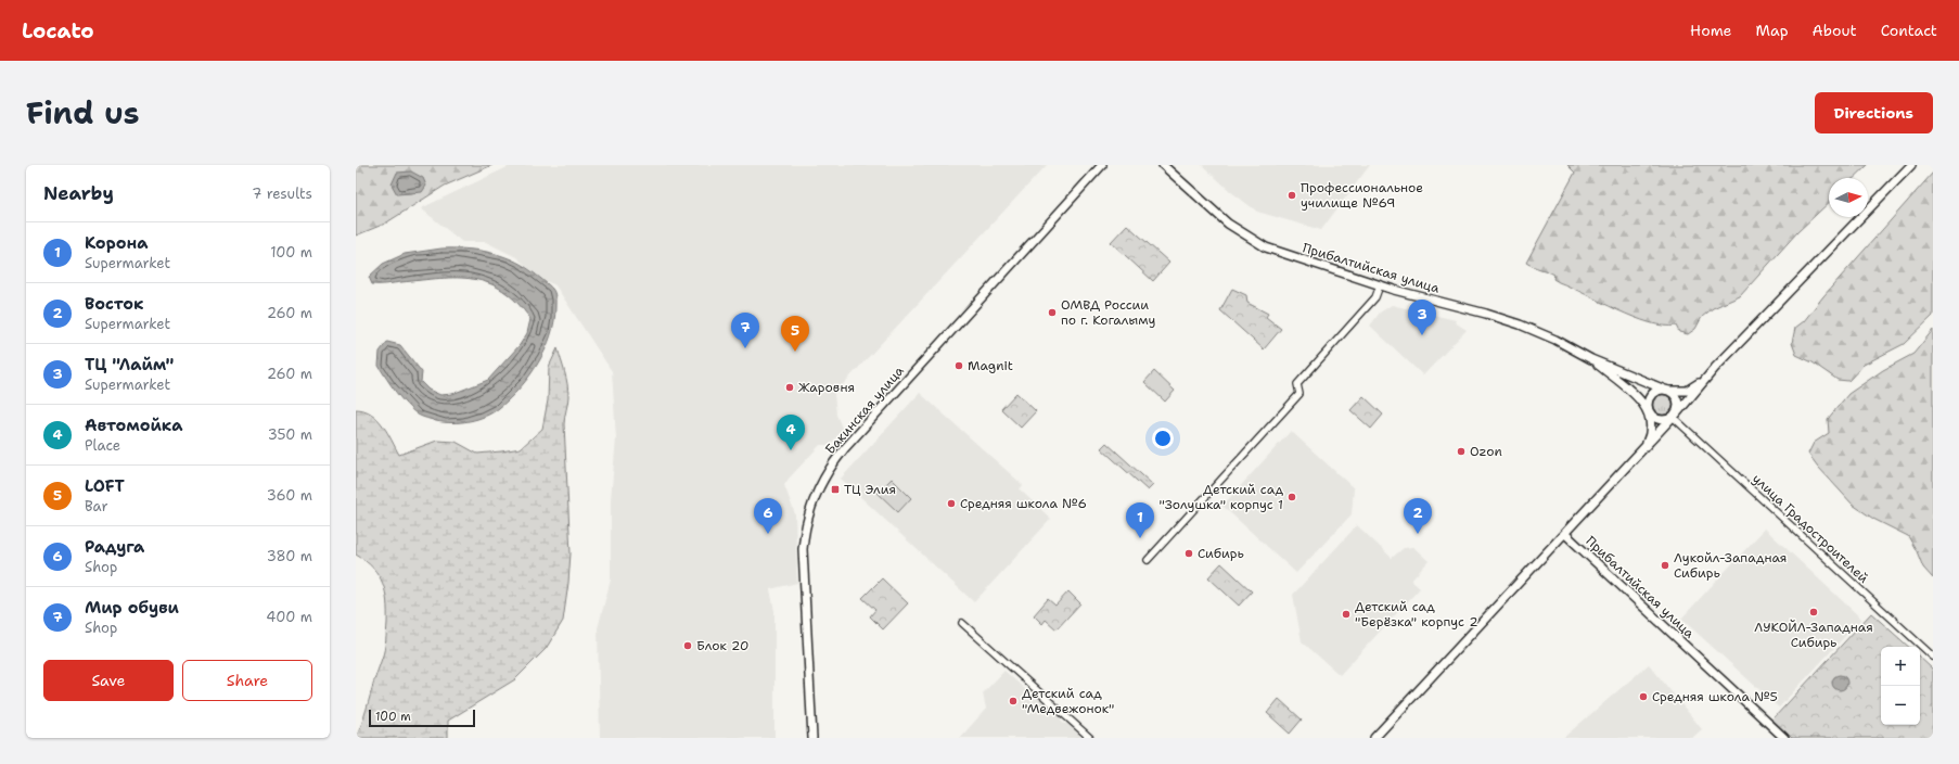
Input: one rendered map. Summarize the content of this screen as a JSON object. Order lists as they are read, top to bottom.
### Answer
{
  "streets": {
    "street": ["Прибалтийская улица", "Бакинская улица", "улица Градостроителей"]
  },
  "crossings": [
    ["Прибалтийская улица", "улица Градостроителей"]
  ],
  "places": {
    "other": [
      "Профессиональное училище №69",
      "ОМВД России по г. Когалыму",
      "Magnit",
      "Жаровня",
      "Ozon",
      "Детский сад \"Золушка\" корпус 1",
      "Средняя школа №6",
      "Сибирь",
      "Лукойл-Западная Сибирь",
      "ЛУКОЙЛ-Западная Сибирь",
      "Детский сад \"Берёзка\" корпус 2",
      "Блок 20",
      "Средняя школа №5",
      "Детский сад \"Медвежонок\""
    ],
    "transit": ["ТЦ Элия"]
  },
  "scale_bar": "100 m",
  "north": "right",
  "page": {
    "header": "Locato",
    "nav": [
      "Home",
      "Map",
      "About",
      "Contact"
    ],
    "title": "Find us",
    "buttons": [
      "Directions",
      ["Save", "Share"]
    ],
    "heading": ["Nearby", "7 results"],
    "list": [
      {
        "mark": "1",
        "name": "Корона",
        "note": "Supermarket",
        "value": "100 m"
      },
      {
        "mark": "2",
        "name": "Восток",
        "note": "Supermarket",
        "value": "260 m"
      },
      {
        "mark": "3",
        "name": "ТЦ \"Лайм\"",
        "note": "Supermarket",
        "value": "260 m"
      },
      {
        "mark": "4",
        "name": "Автомойка",
        "note": "Place",
        "value": "350 m"
      },
      {
        "mark": "5",
        "name": "LOFT",
        "note": "Bar",
        "value": "360 m"
      },
      {
        "mark": "6",
        "name": "Радуга",
        "note": "Shop",
        "value": "380 m"
      },
      {
        "mark": "7",
        "name": "Мир обуви",
        "note": "Shop",
        "value": "400 m"
      }
    ],
    "pins": [
      "3",
      "7",
      "5",
      "4",
      "2",
      "6",
      "1"
    ],
    "map_buttons": ["+", "−"],
    "scale": "100 m"
  }
}
